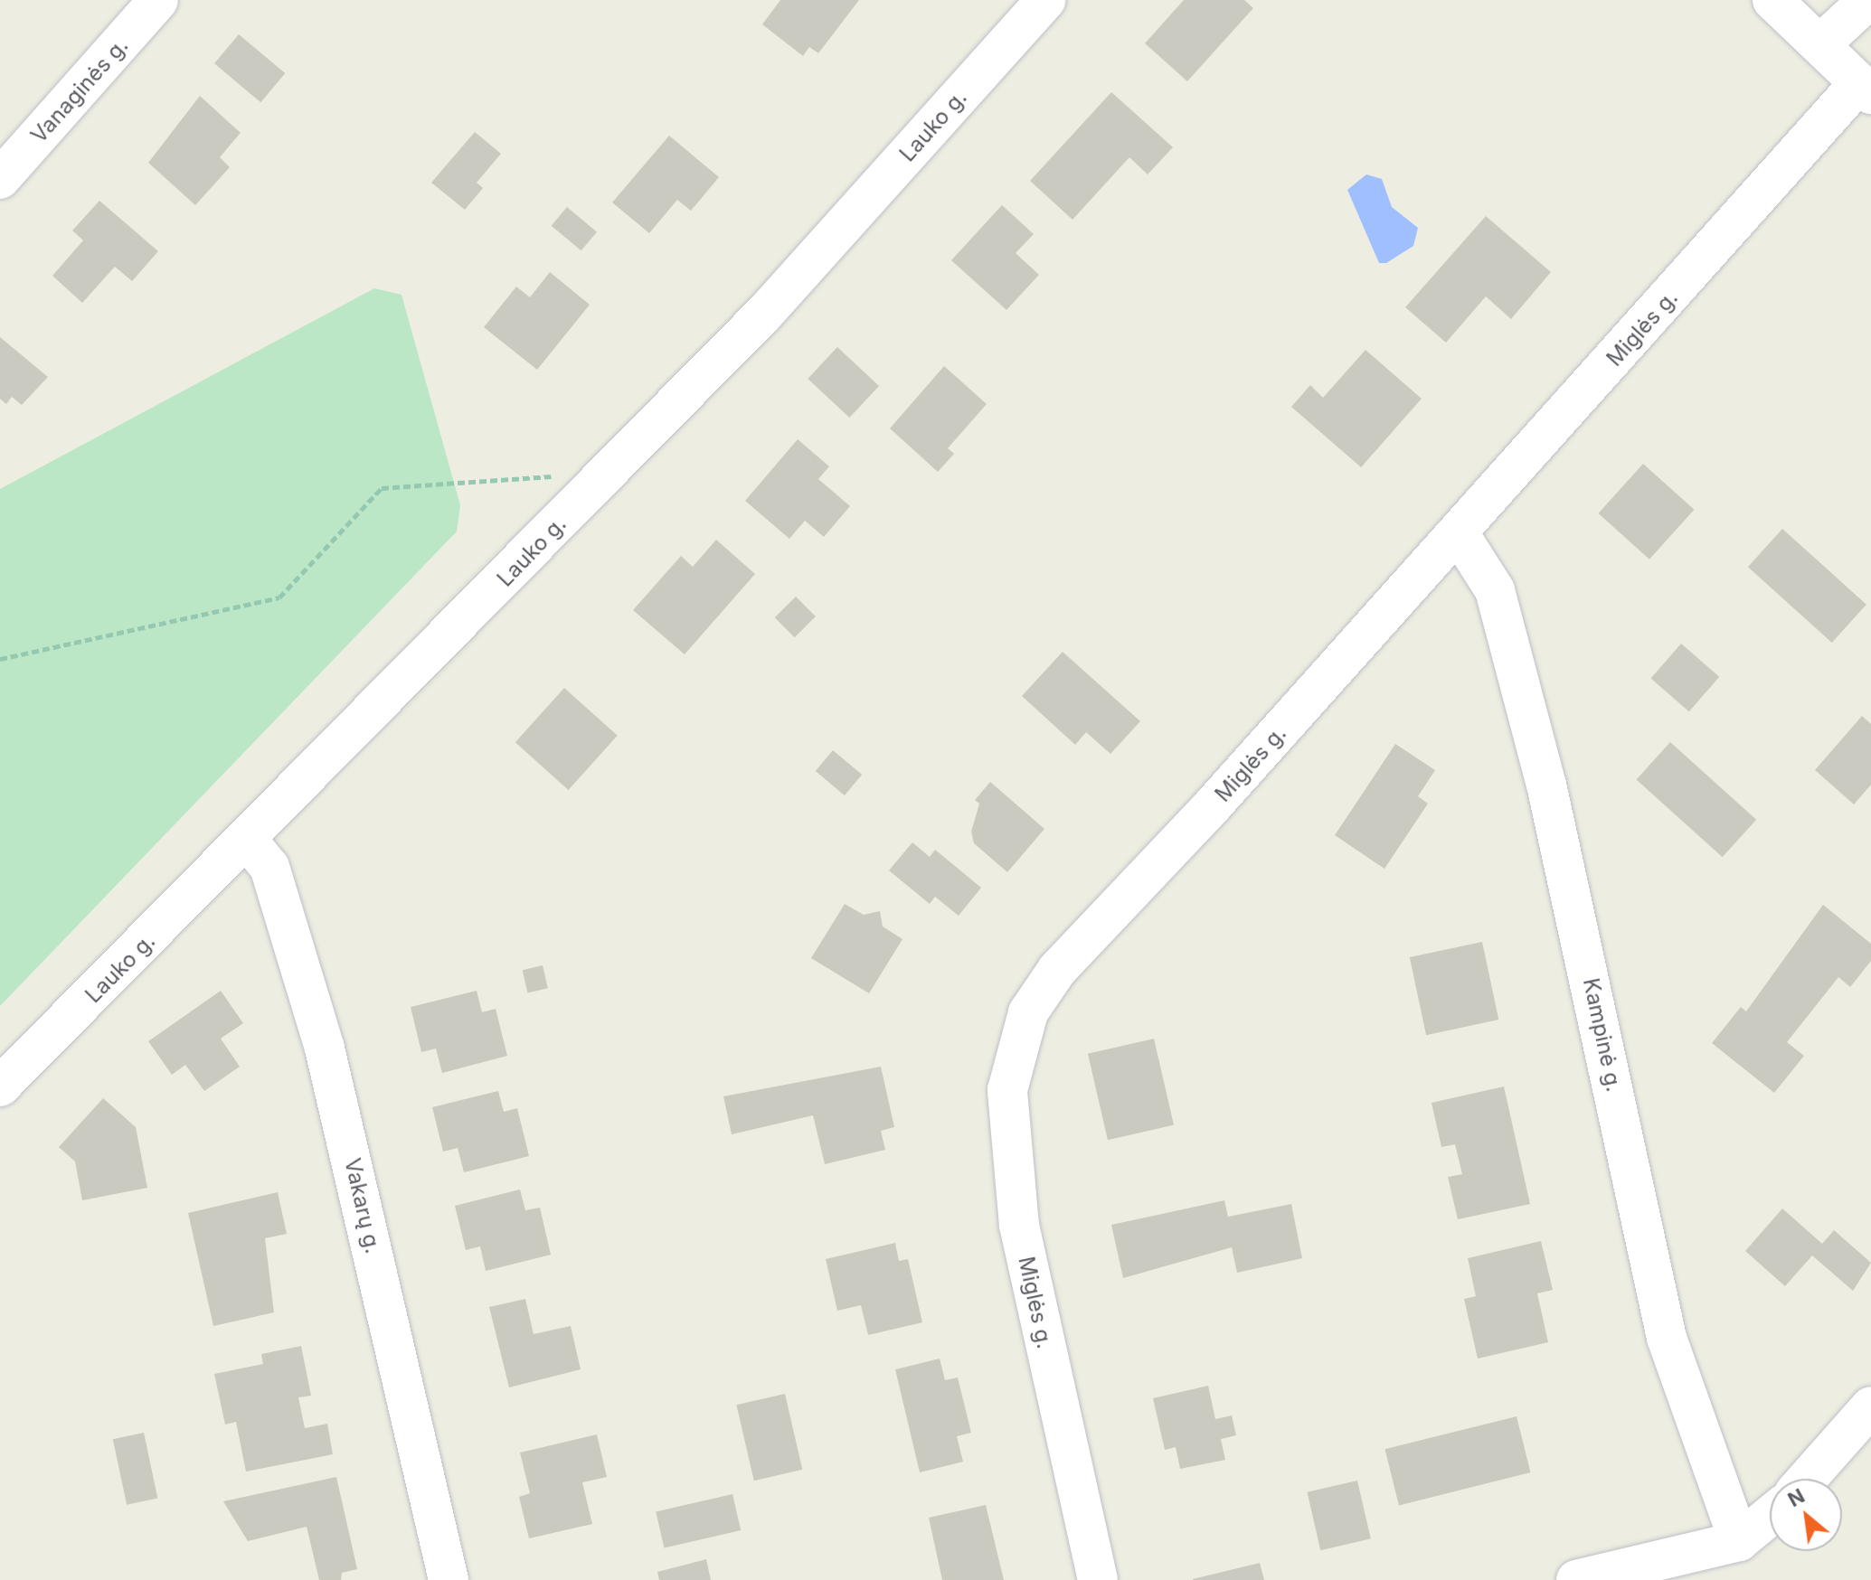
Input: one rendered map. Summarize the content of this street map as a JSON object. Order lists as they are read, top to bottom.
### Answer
{
  "streets": {
    "street": [
      "Vanaginės g.",
      "Lauko g.",
      "Miglės g.",
      "Kampinė g.",
      "Vakarų g."
    ]
  },
  "crossings": [
    ["Lauko g.", "Vakarų g."],
    ["Miglės g.", "Kampinė g."]
  ],
  "north": "top left"
}
